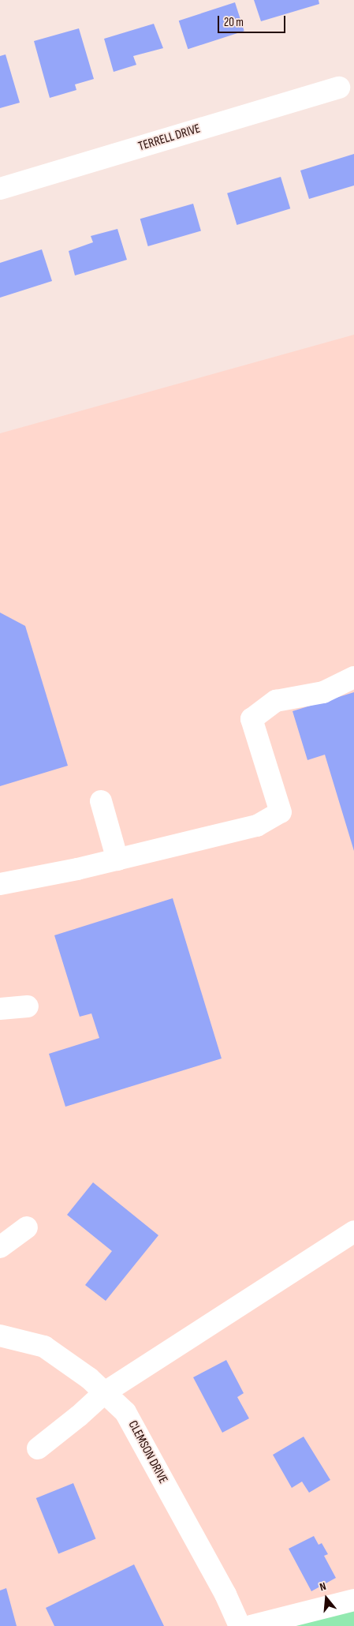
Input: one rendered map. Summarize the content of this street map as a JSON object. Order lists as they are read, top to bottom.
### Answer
{
  "streets": {
    "street": ["TERRELL DRIVE", "CLEMSON DRIVE"]
  },
  "scale_bar": "20 m",
  "north": "top"
}
